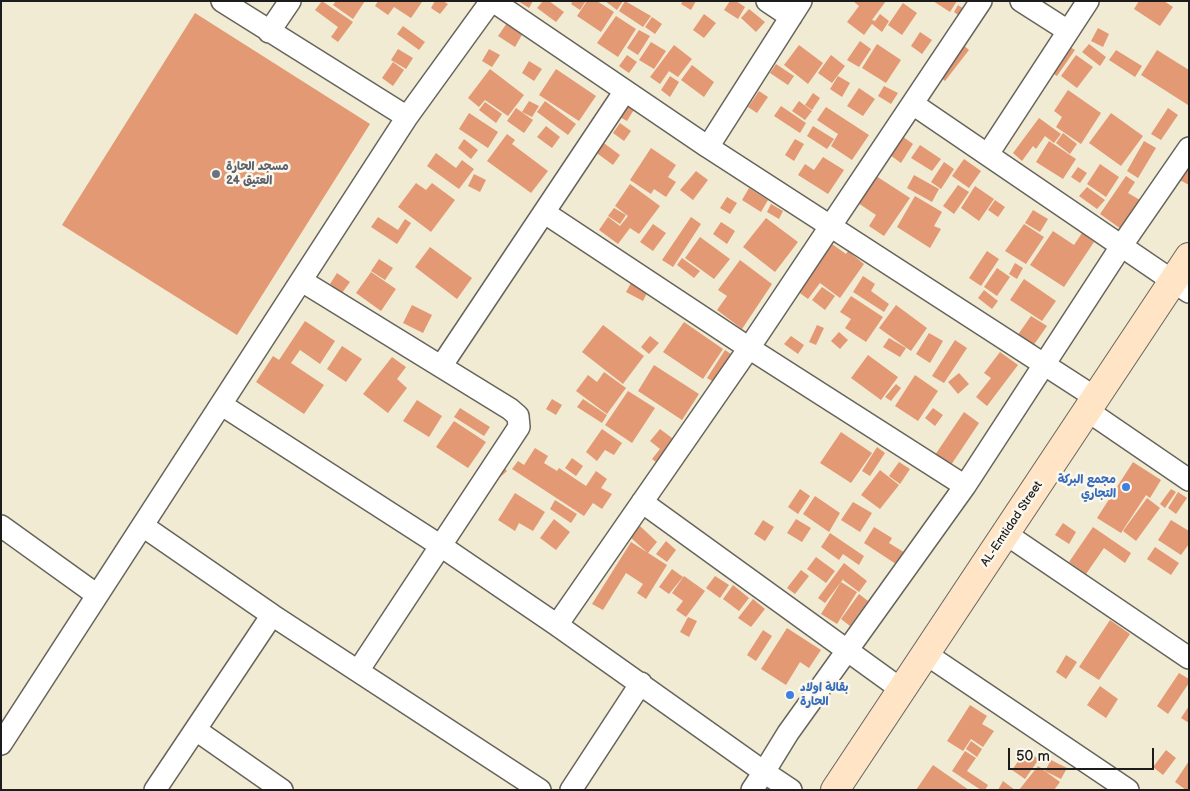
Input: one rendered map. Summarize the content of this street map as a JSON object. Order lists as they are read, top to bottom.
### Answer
{
  "streets": {
    "street": ["AL-Emtidad Street"]
  },
  "places": ["مسجد الحارة 24 العتيق", "مجمع البركة التجاري", "بقالة اولاد الحارة"],
  "scale_bar": "50 m"
}
